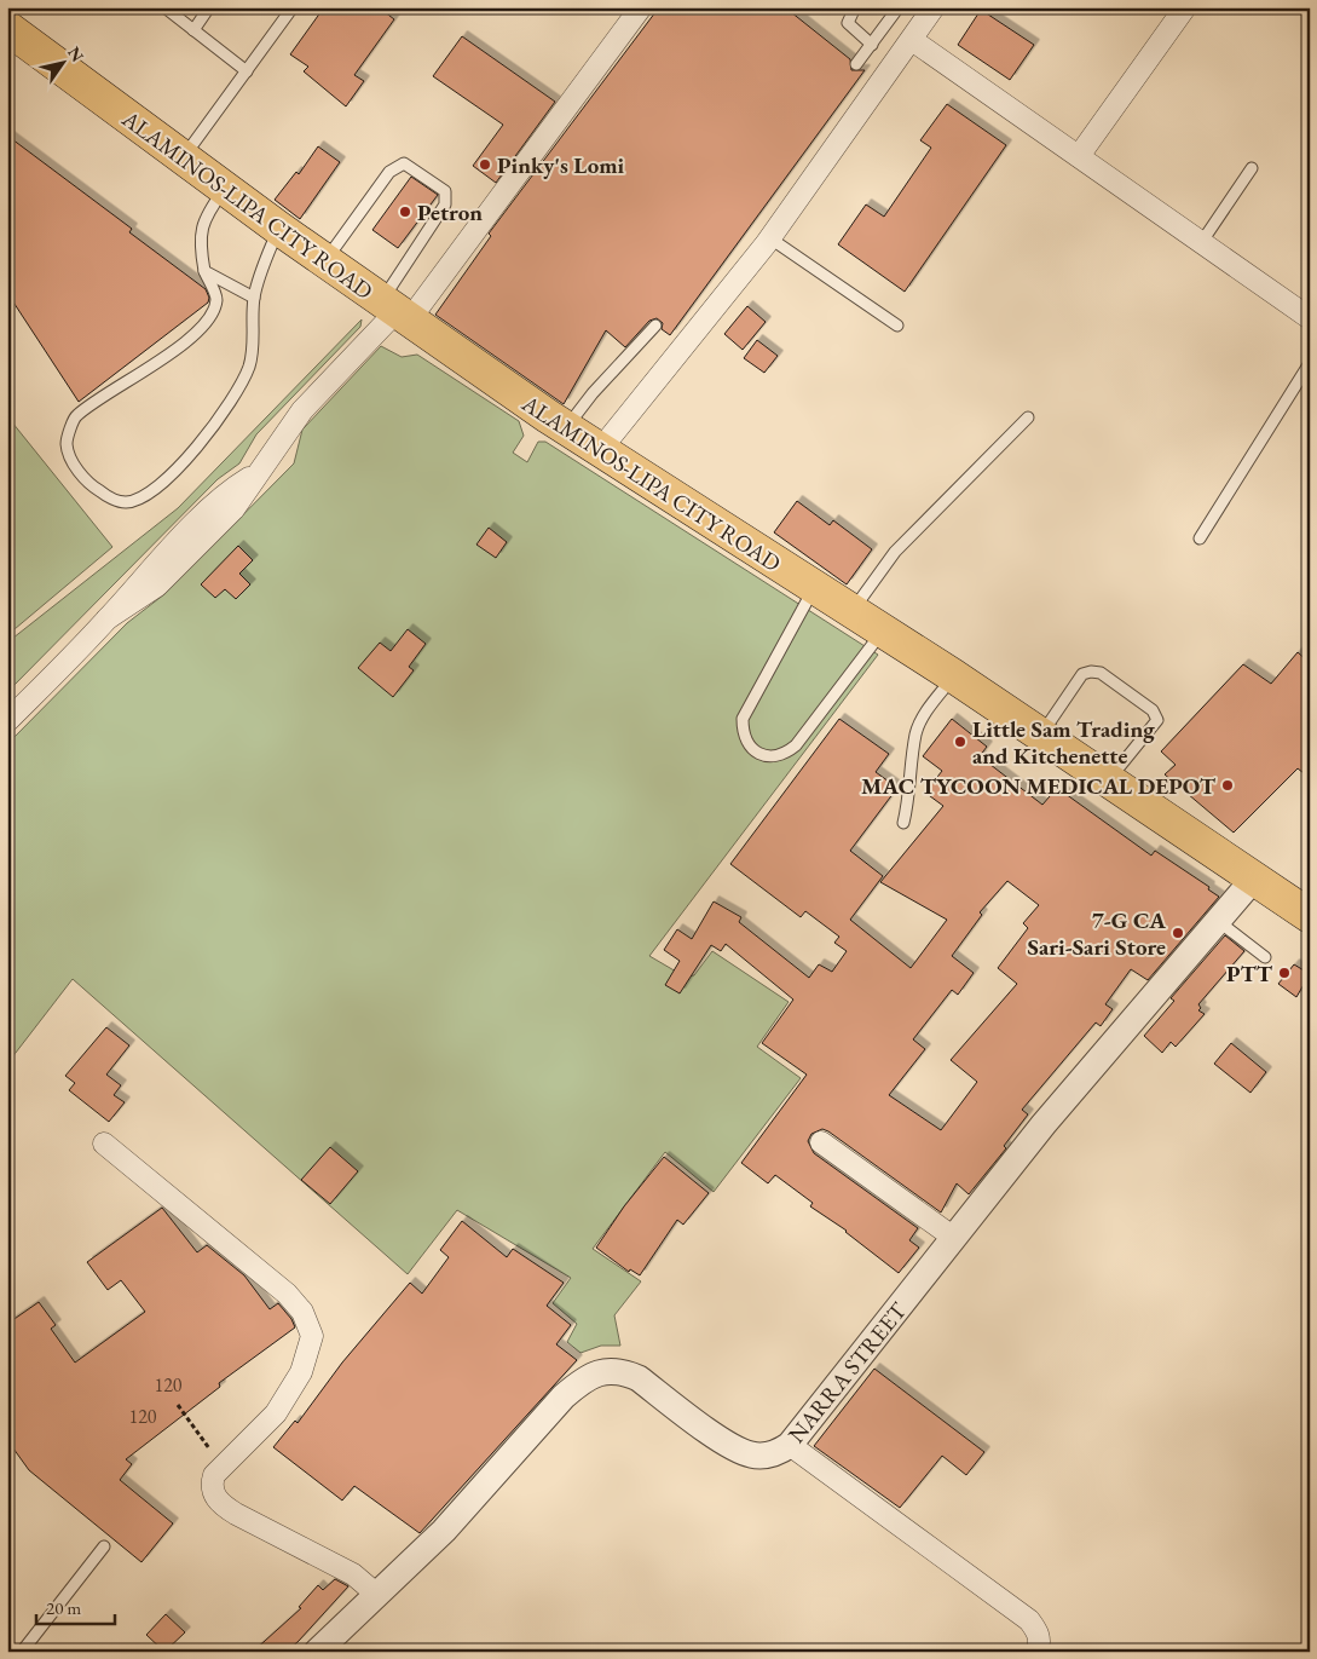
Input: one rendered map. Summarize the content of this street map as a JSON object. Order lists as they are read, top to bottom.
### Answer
{
  "streets": {
    "main road": ["ALAMINOS-LIPA CITY ROAD"],
    "street": ["NARRA STREET"]
  },
  "crossings": [
    ["ALAMINOS-LIPA CITY ROAD", "NARRA STREET"]
  ],
  "places": [
    "Pinky's Lomi",
    "Petron",
    "Little Sam Trading and Kitchenette",
    "MAC TYCOON MEDICAL DEPOT",
    "7-G CA Sari-Sari Store",
    "PTT"
  ],
  "house_numbers": ["120", "120"],
  "scale_bar": "20 m",
  "north": "top right"
}
